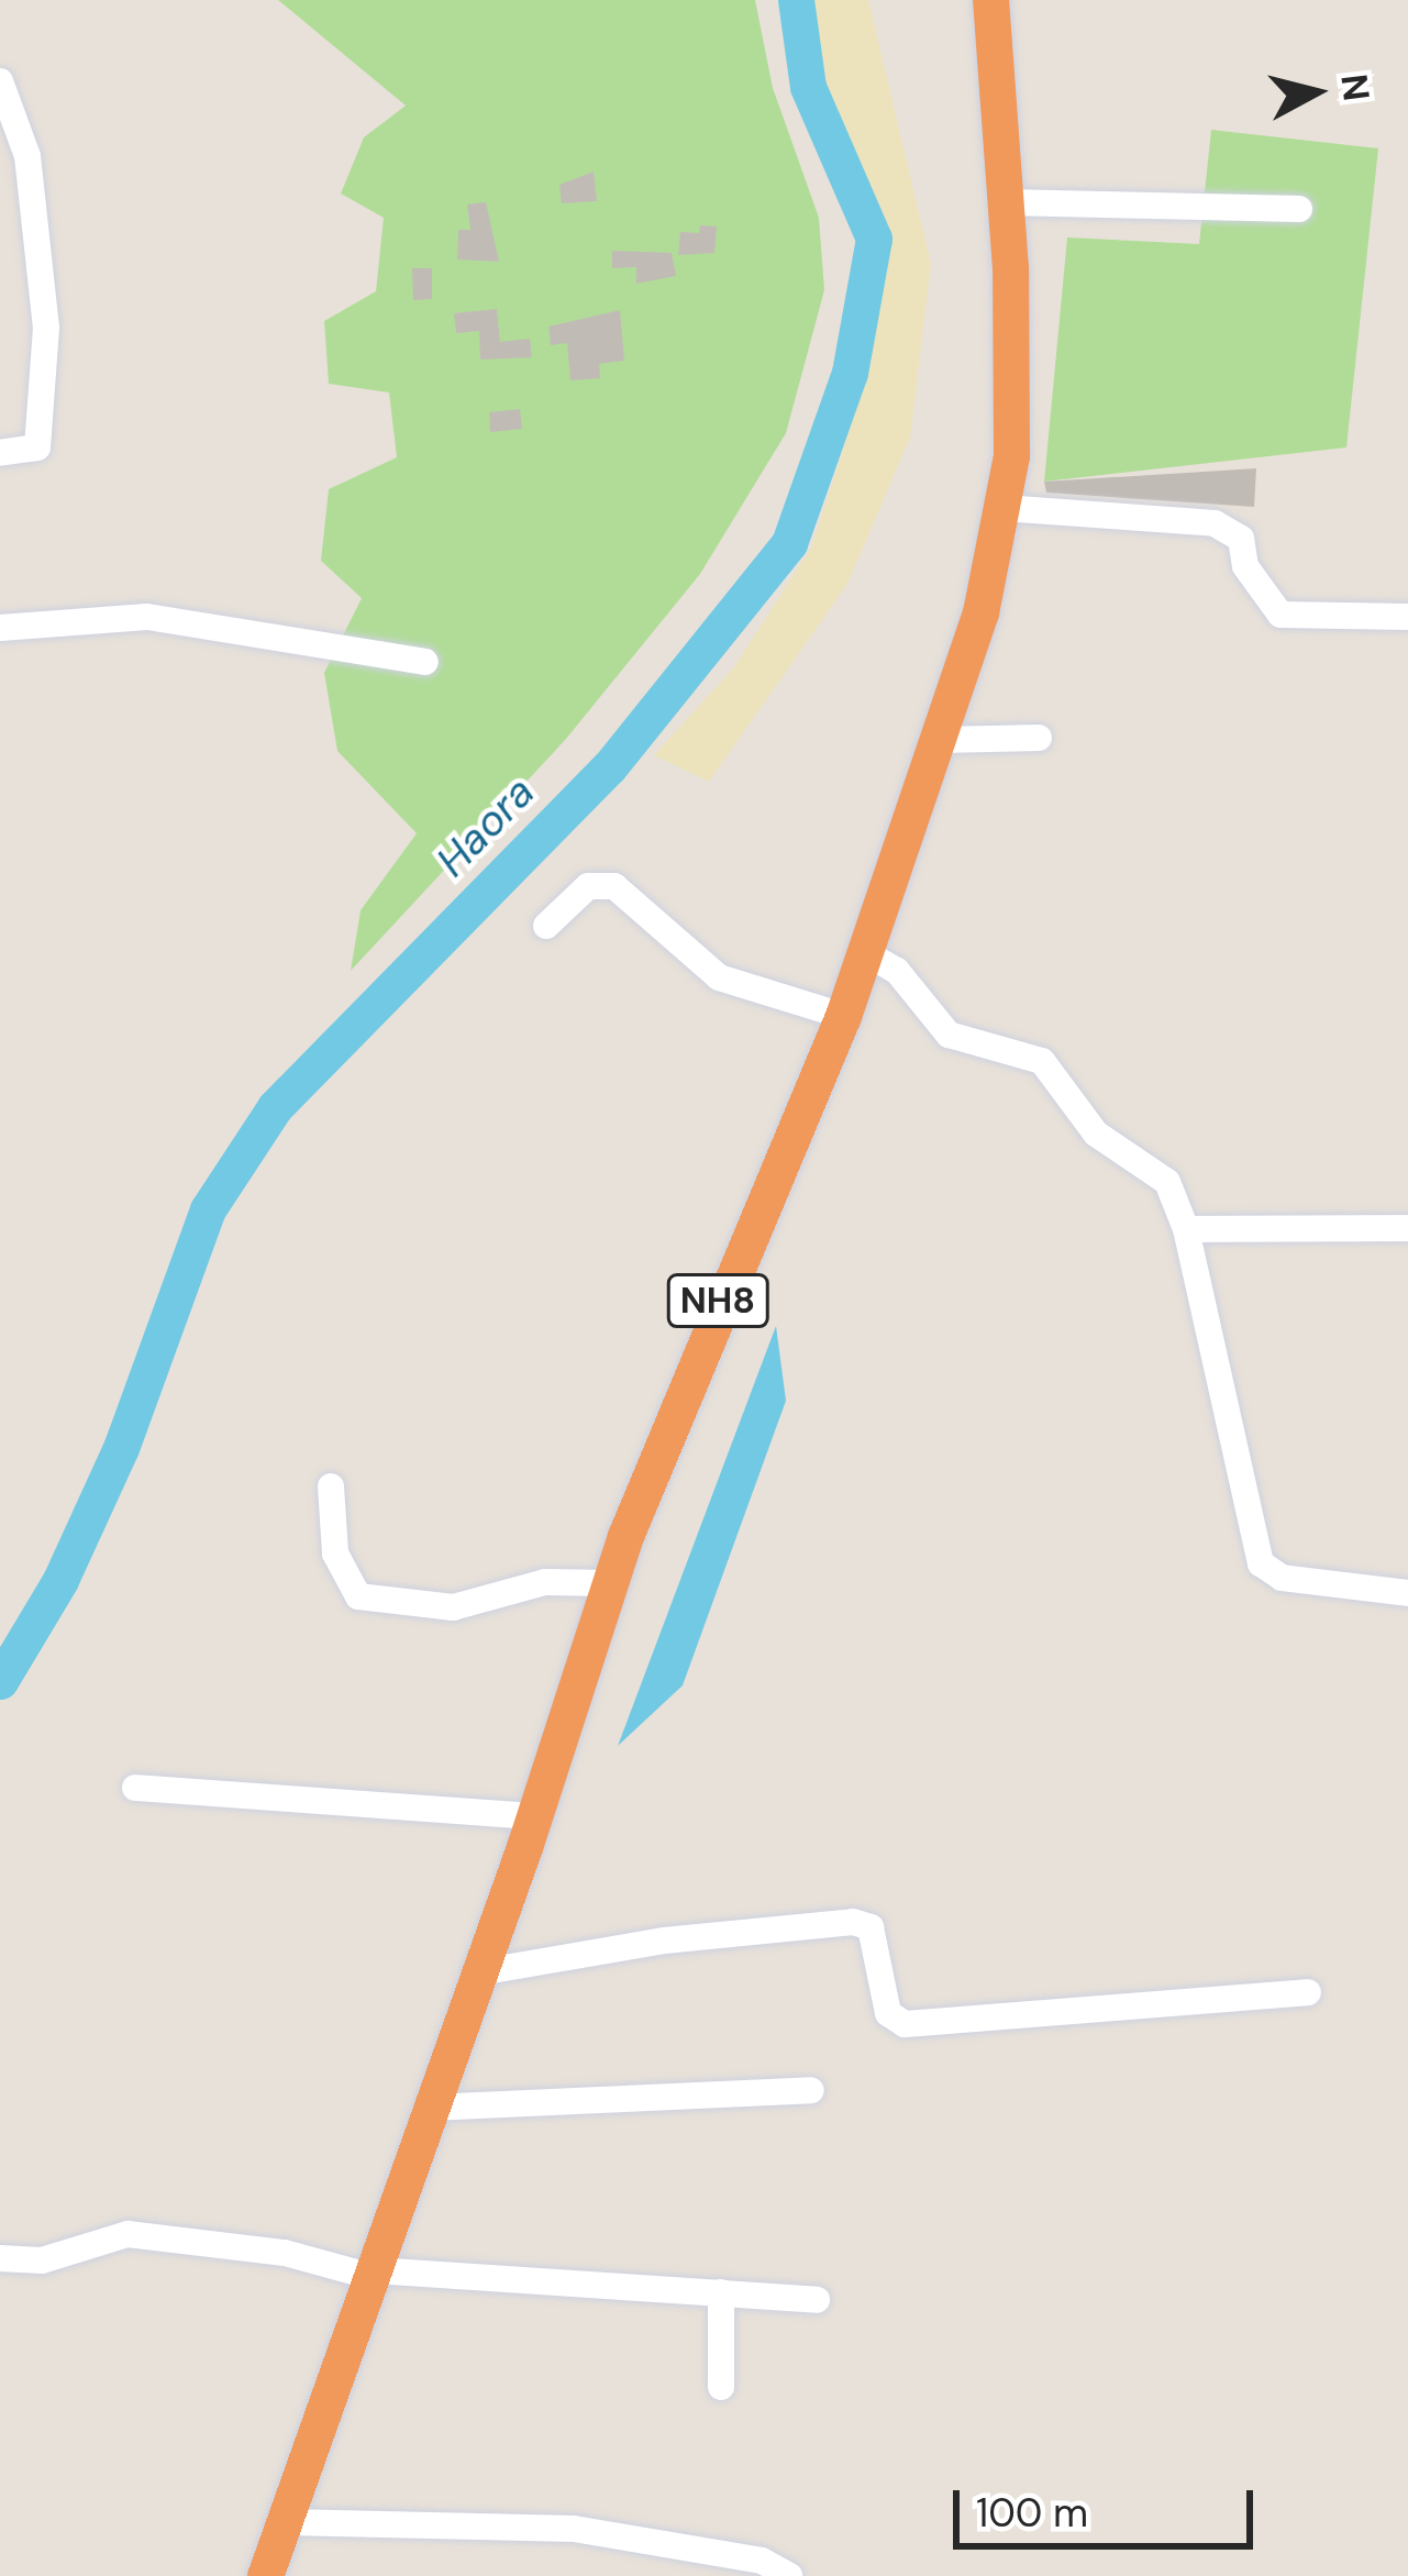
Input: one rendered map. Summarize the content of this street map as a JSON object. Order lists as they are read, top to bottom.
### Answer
{
  "streets": {
    "highway": ["NH8"]
  },
  "water": ["Haora"],
  "scale_bar": "100 m",
  "north": "right"
}
